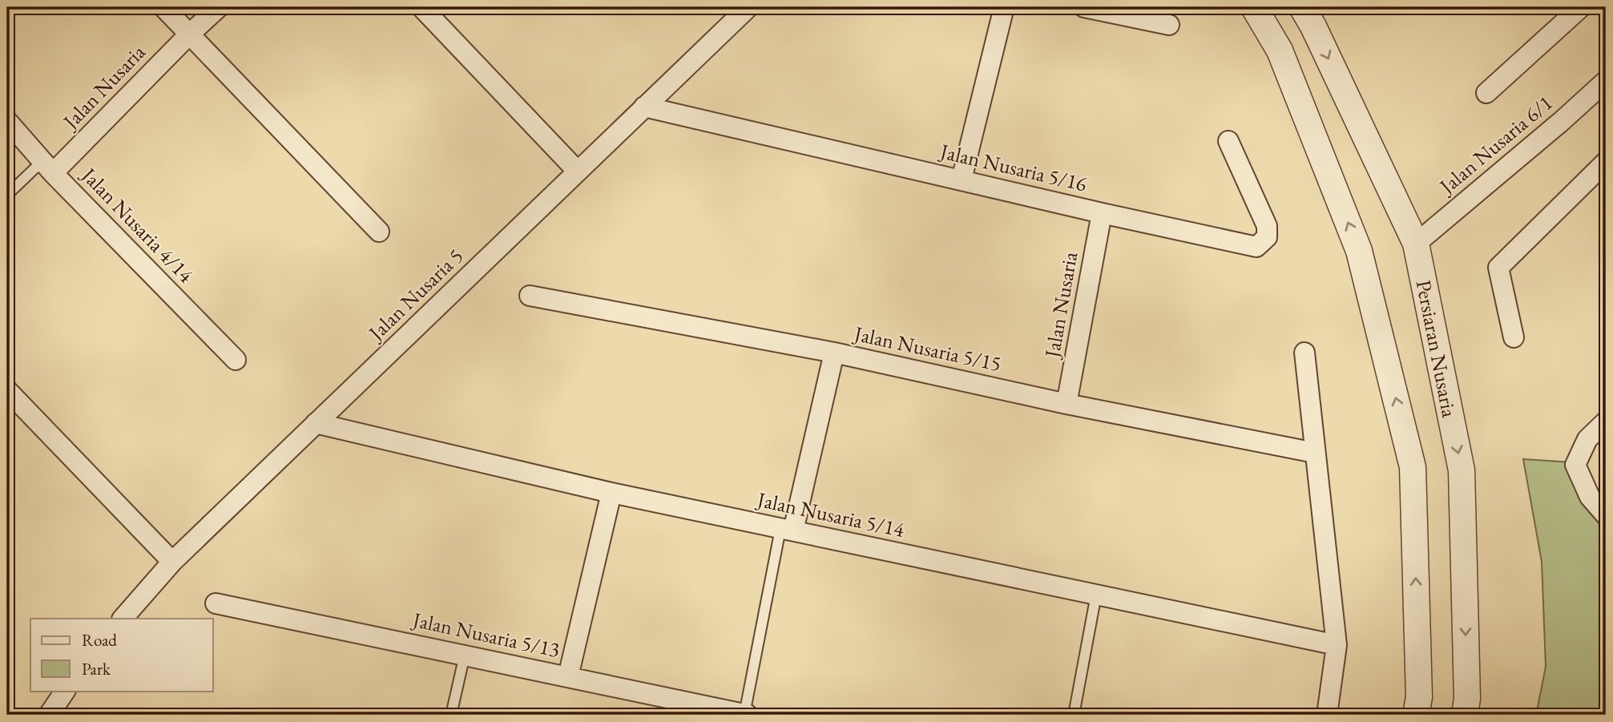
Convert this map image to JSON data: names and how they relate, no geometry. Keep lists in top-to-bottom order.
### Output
{
  "streets": {
    "street": [
      "Jalan Nusaria",
      "Jalan Nusaria 6/1",
      "Jalan Nusaria 5/16",
      "Jalan Nusaria 4/14",
      "Jalan Nusaria 5",
      "Jalan Nusaria 5/15",
      "Persiaran Nusaria",
      "Jalan Nusaria 5/14",
      "Jalan Nusaria 5/13"
    ]
  },
  "crossings": [
    ["Jalan Nusaria", "Jalan Nusaria 5/16"],
    ["Jalan Nusaria", "Jalan Nusaria 4/14"],
    ["Jalan Nusaria", "Jalan Nusaria 5/15"],
    ["Jalan Nusaria 6/1", "Persiaran Nusaria"],
    ["Jalan Nusaria 5/16", "Jalan Nusaria 5"],
    ["Jalan Nusaria 5", "Jalan Nusaria 5/14"]
  ],
  "legend": ["Road", "Park"]
}
